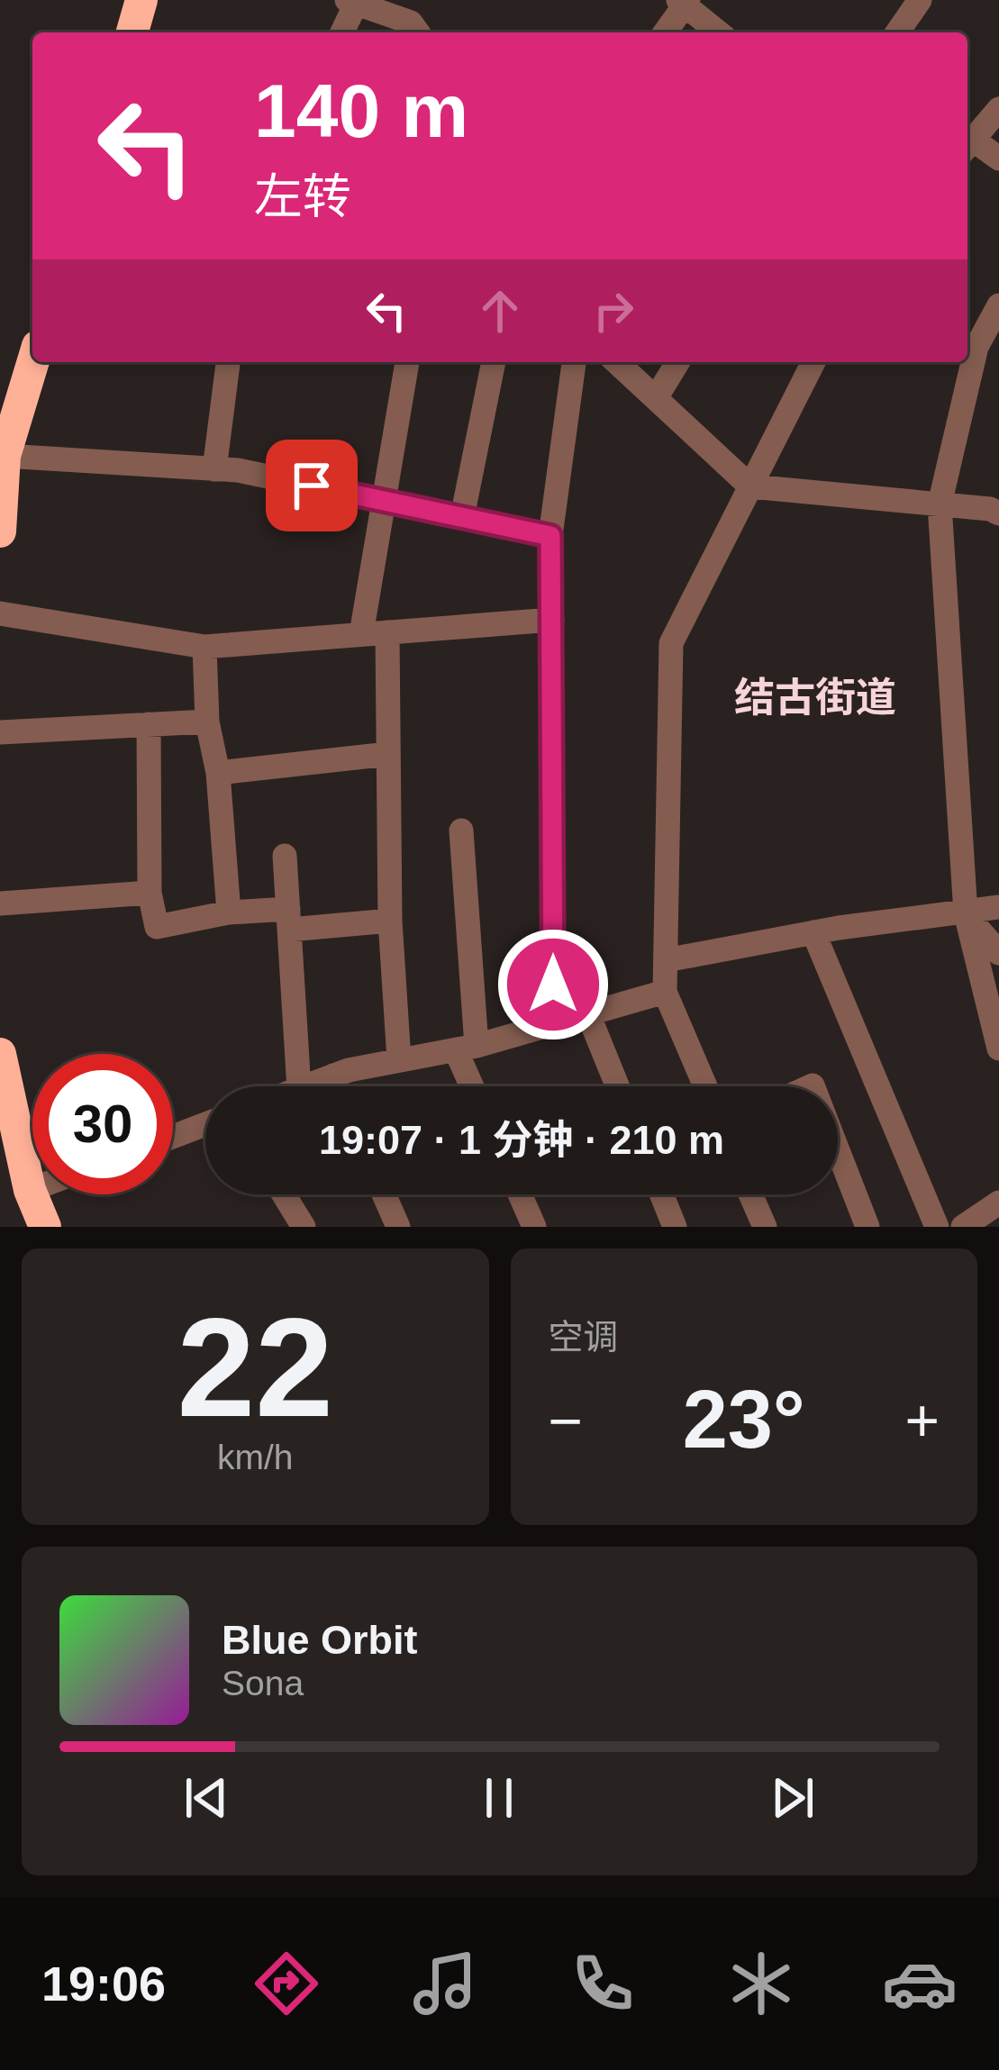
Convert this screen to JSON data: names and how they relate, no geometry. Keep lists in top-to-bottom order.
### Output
{
  "districts": ["结古街道"],
  "page": {
    "turn": ["140 m", "左转"],
    "limit": "30",
    "trip": "19:07 · 1 分钟 · 210 m",
    "tile": [
      ["22", "km/h"],
      "空调"
    ],
    "heat": ["−", "23°", "+"],
    "song": ["Blue Orbit", "Sona"],
    "tabs": "19:06"
  }
}
